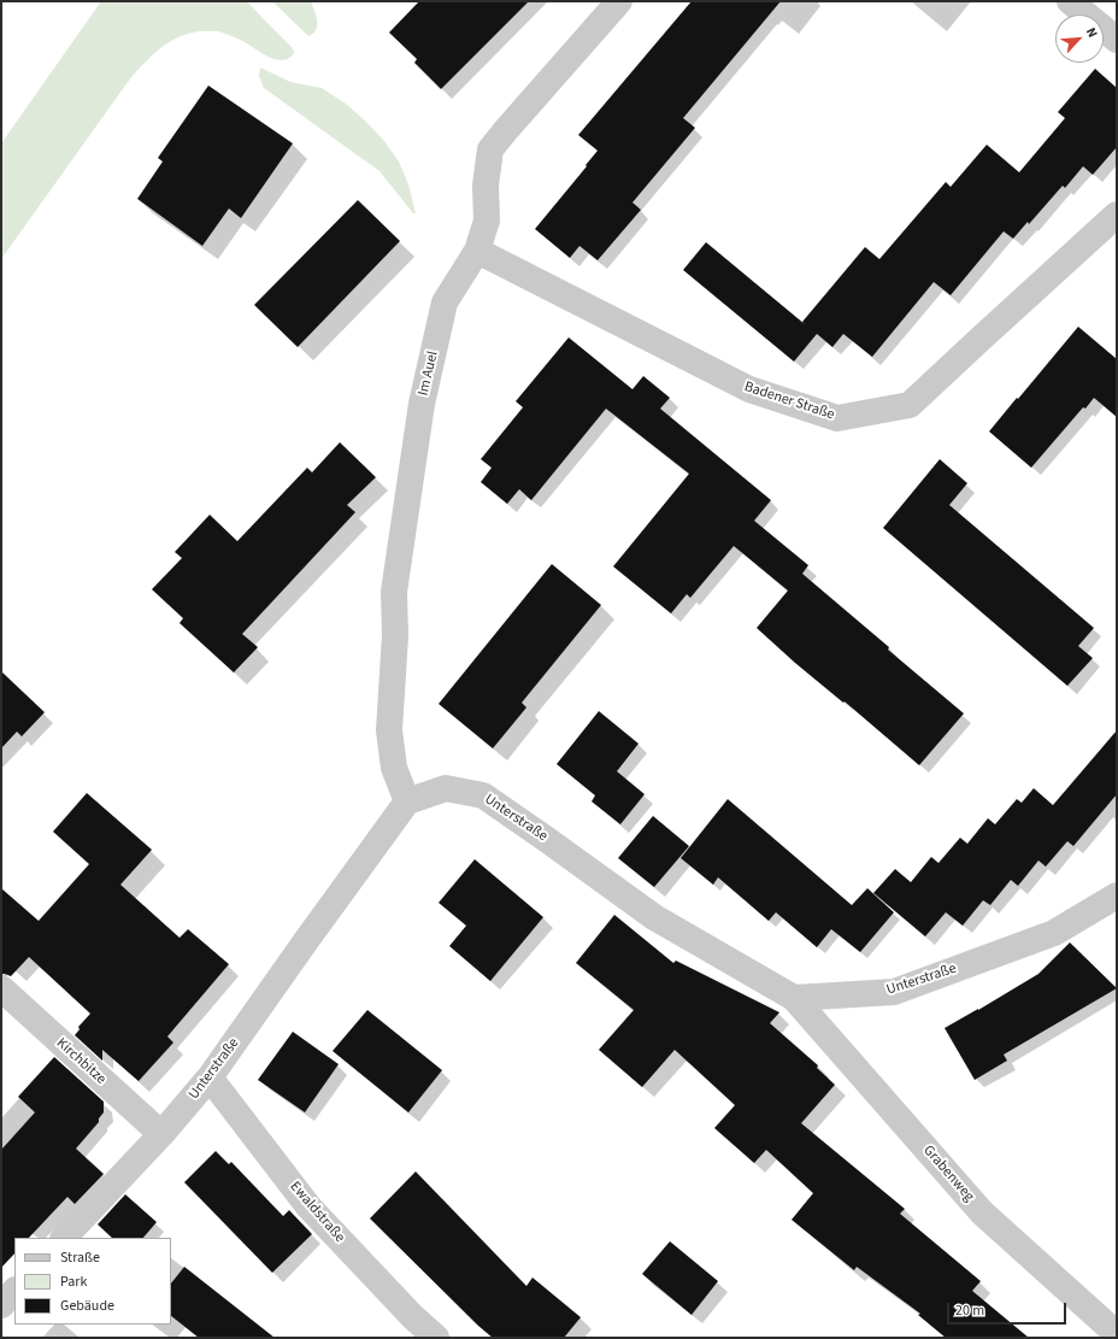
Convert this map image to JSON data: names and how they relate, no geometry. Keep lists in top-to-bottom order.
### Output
{
  "streets": {
    "street": [
      "Im Auel",
      "Badener Straße",
      "Unterstraße",
      "Kirchbitze",
      "Grabenweg",
      "Ewaldstraße"
    ]
  },
  "crossings": [
    ["Im Auel", "Badener Straße"],
    ["Im Auel", "Unterstraße"],
    ["Unterstraße", "Kirchbitze"],
    ["Unterstraße", "Grabenweg"],
    ["Unterstraße", "Ewaldstraße"]
  ],
  "legend": ["Straße", "Park", "Gebäude"],
  "scale_bar": "20 m",
  "north": "top right"
}
